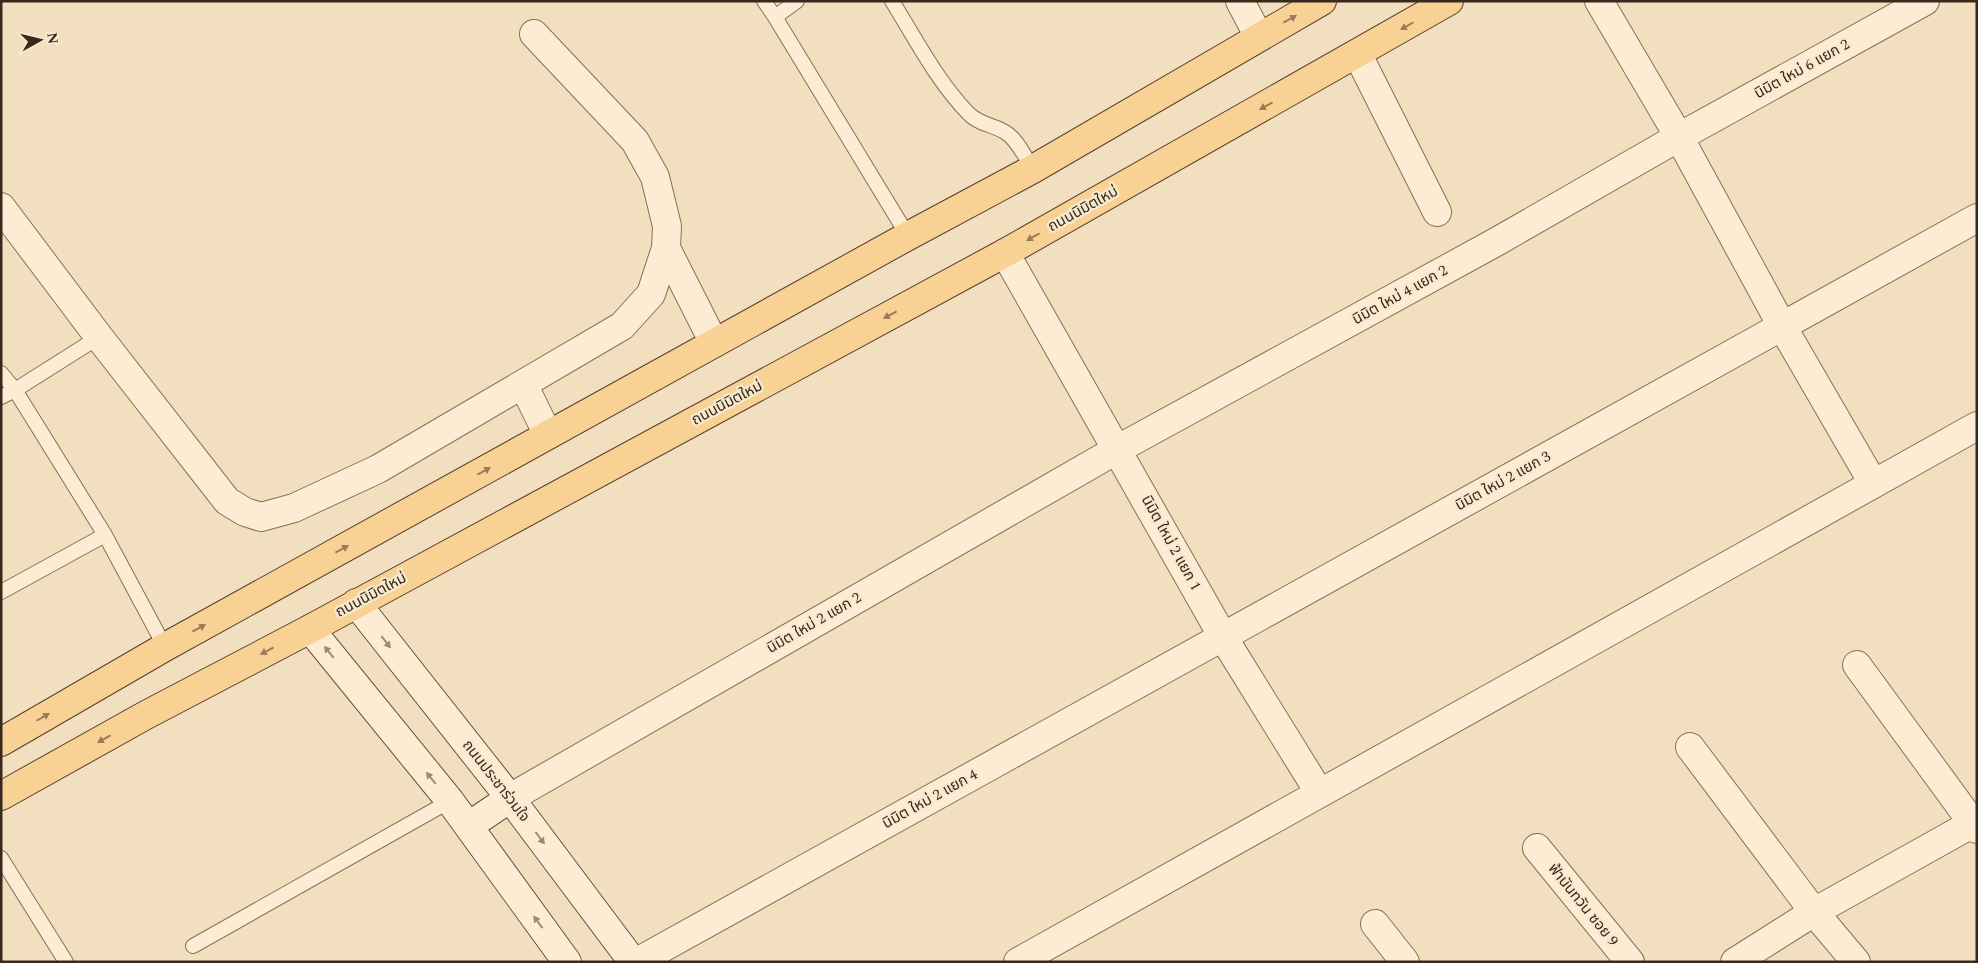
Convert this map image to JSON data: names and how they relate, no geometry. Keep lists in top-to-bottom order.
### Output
{
  "streets": {
    "main road": ["ถนนนิมิตใหม่"],
    "street": [
      "นิมิต ใหม่ 6 แยก 2",
      "นิมิต ใหม่ 4 แยก 2",
      "นิมิต ใหม่ 2 แยก 3",
      "นิมิต ใหม่ 2 แยก 1",
      "นิมิต ใหม่ 2 แยก 2",
      "ถนนประชาร่วมใจ",
      "นิมิต ใหม่ 2 แยก 4",
      "ฟ้านันทวัน ซอย 9"
    ]
  },
  "crossings": [
    ["นิมิต ใหม่ 6 แยก 2", "นิมิต ใหม่ 4 แยก 2"],
    ["ถนนนิมิตใหม่", "นิมิต ใหม่ 2 แยก 1"],
    ["ถนนนิมิตใหม่", "ถนนประชาร่วมใจ"],
    ["นิมิต ใหม่ 4 แยก 2", "นิมิต ใหม่ 2 แยก 1"],
    ["นิมิต ใหม่ 4 แยก 2", "นิมิต ใหม่ 2 แยก 2"],
    ["นิมิต ใหม่ 2 แยก 3", "นิมิต ใหม่ 2 แยก 1"],
    ["นิมิต ใหม่ 2 แยก 3", "นิมิต ใหม่ 2 แยก 4"],
    ["นิมิต ใหม่ 2 แยก 1", "นิมิต ใหม่ 2 แยก 2"],
    ["นิมิต ใหม่ 2 แยก 1", "นิมิต ใหม่ 2 แยก 4"],
    ["นิมิต ใหม่ 2 แยก 2", "ถนนประชาร่วมใจ"]
  ],
  "north": "right"
}
